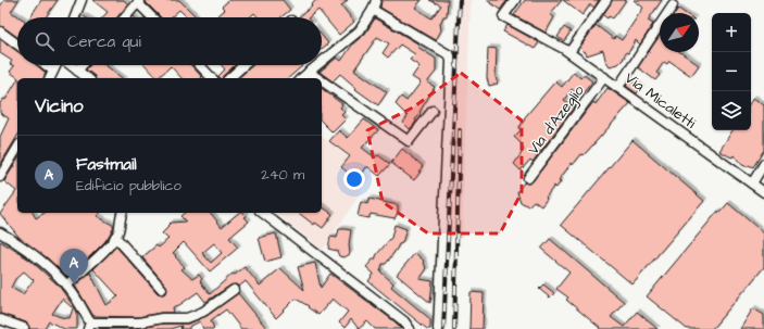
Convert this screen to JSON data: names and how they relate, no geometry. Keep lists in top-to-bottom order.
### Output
{
  "streets": {
    "street": ["Via Micaletti", "Via d'Azeglio"]
  },
  "crossings": [
    ["Via Micaletti", "Via d'Azeglio"]
  ],
  "north": "top right",
  "page": {
    "map_buttons": ["+", "−"],
    "search": "Cerca qui",
    "heading": "Vicino",
    "list": [
      {
        "mark": "A",
        "name": "Fastmail",
        "note": "Edificio pubblico",
        "value": "240 m"
      }
    ],
    "pins": "A"
  }
}
